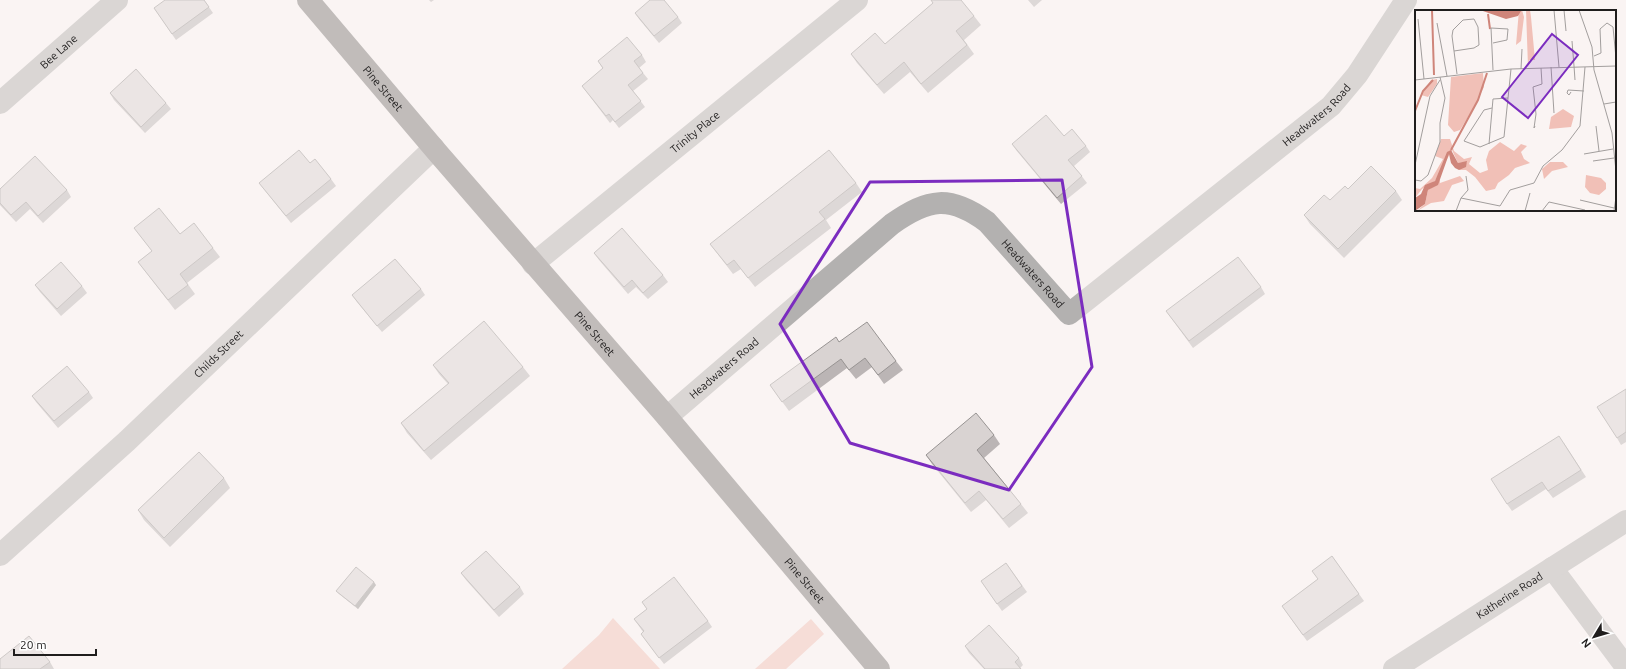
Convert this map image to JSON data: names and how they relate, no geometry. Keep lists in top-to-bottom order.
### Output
{
  "streets": {
    "main road": ["Pine Street"],
    "street": [
      "Bee Lane",
      "Headwaters Road",
      "Trinity Place",
      "Childs Street",
      "Katherine Road"
    ]
  },
  "crossings": [
    ["Pine Street", "Headwaters Road"],
    ["Pine Street", "Trinity Place"],
    ["Pine Street", "Childs Street"]
  ],
  "scale_bar": "20 m",
  "north": "bottom left"
}
